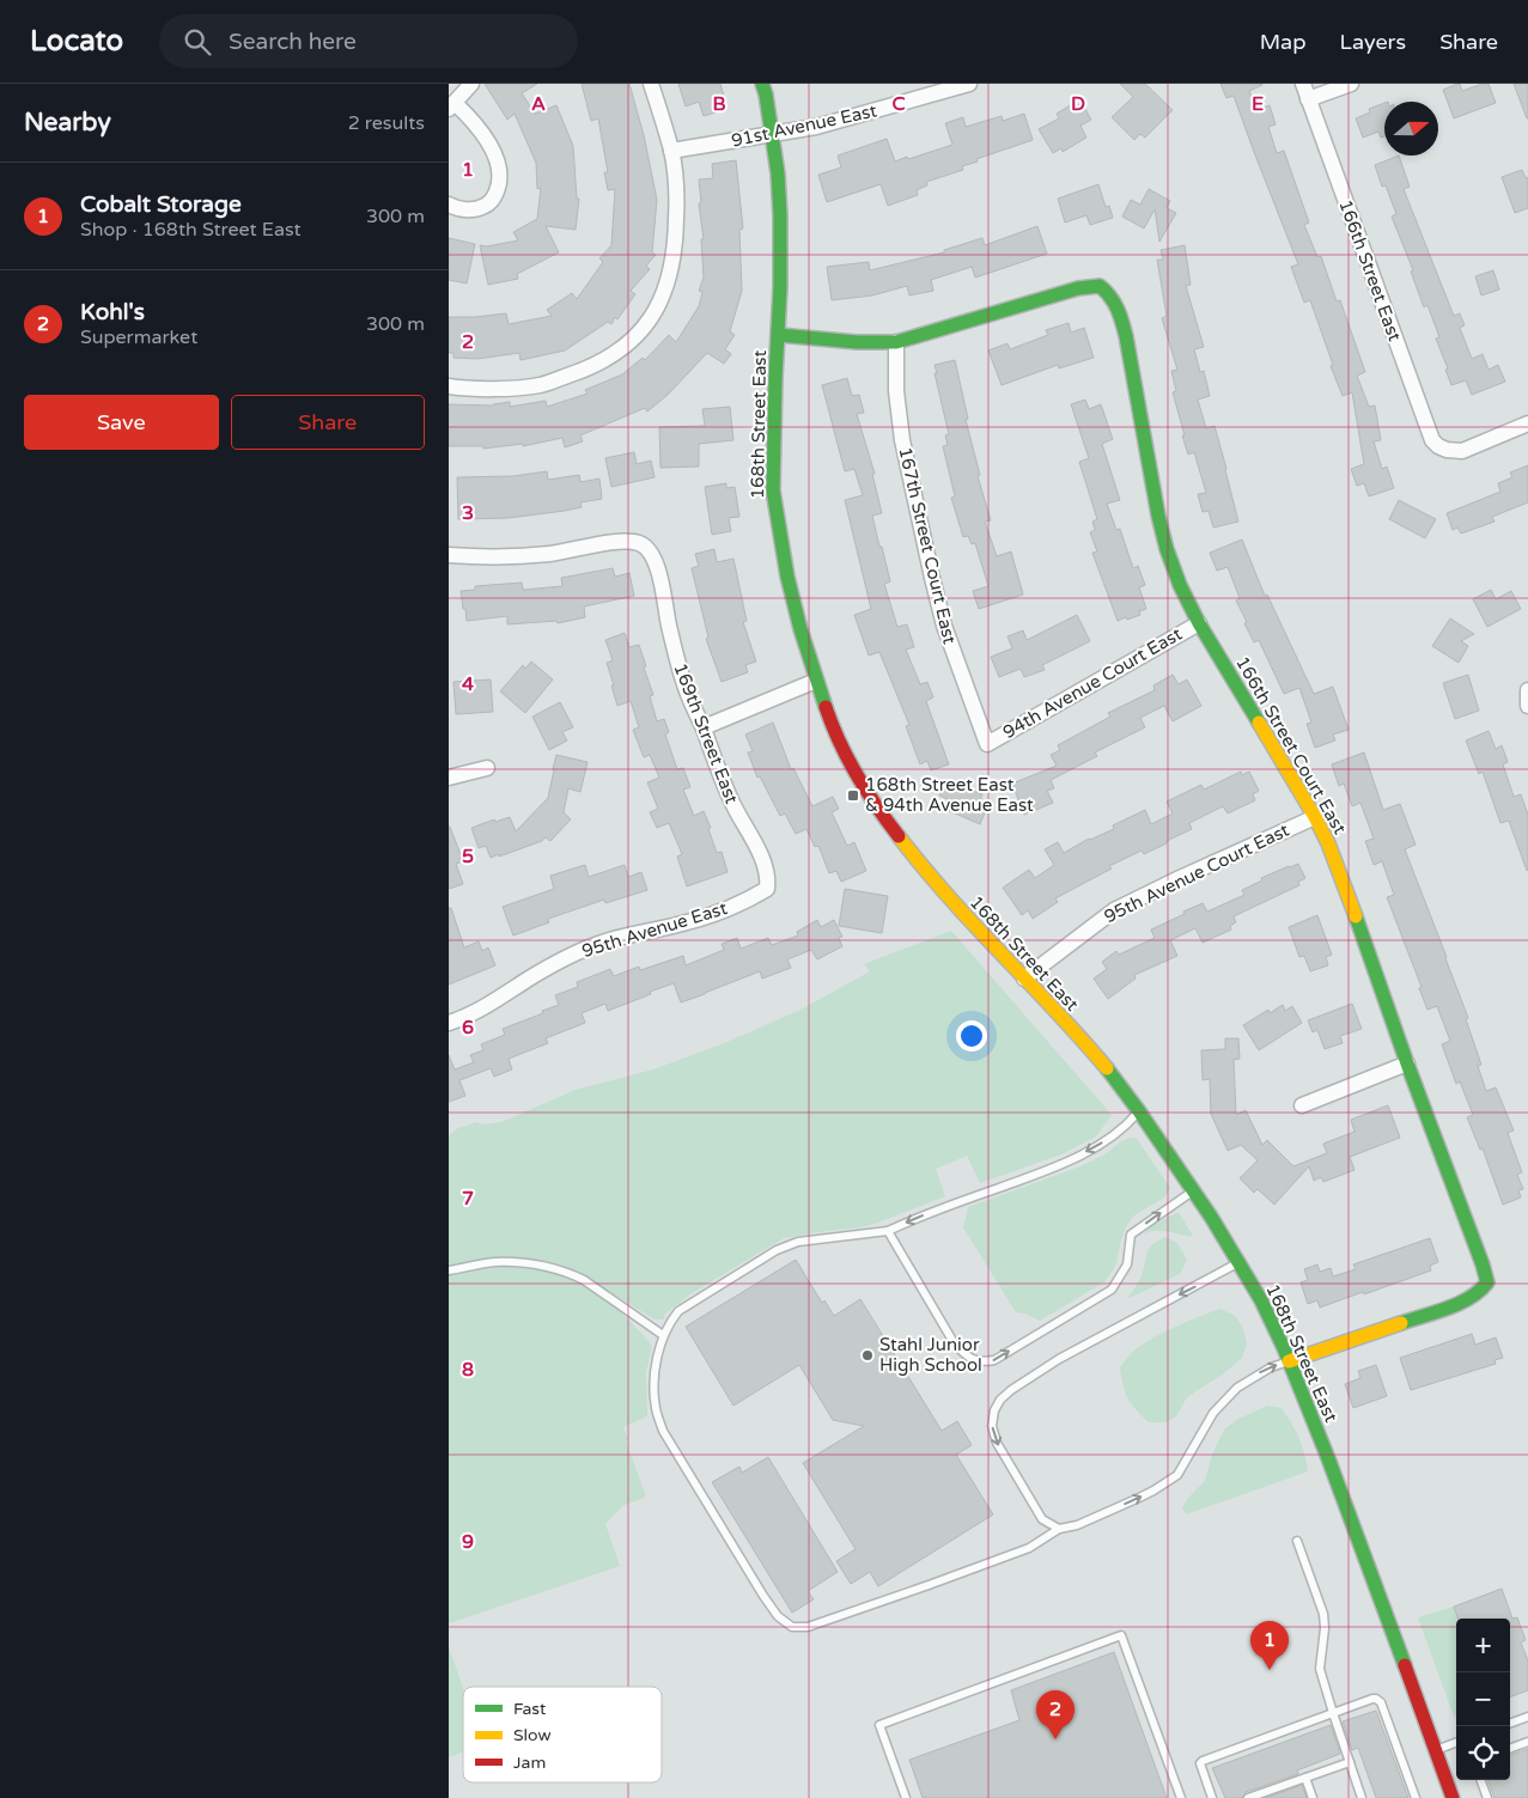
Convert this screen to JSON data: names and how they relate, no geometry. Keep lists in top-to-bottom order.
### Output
{
  "streets": {
    "street": [
      "91st Avenue East",
      "166th Street East",
      "168th Street East",
      "167th Street Court East",
      "94th Avenue Court East",
      "169th Street East",
      "166th Street Court East",
      "95th Avenue Court East",
      "95th Avenue East"
    ]
  },
  "crossings": [
    ["91st Avenue East", "168th Street East"],
    ["168th Street East", "166th Street Court East"],
    ["168th Street East", "95th Avenue Court East"],
    ["167th Street Court East", "94th Avenue Court East"],
    ["167th Street Court East", "166th Street Court East"],
    ["94th Avenue Court East", "166th Street Court East"],
    ["169th Street East", "95th Avenue East"],
    ["166th Street Court East", "95th Avenue Court East"]
  ],
  "places": {
    "transit": ["168th Street East & 94th Avenue East"],
    "other": ["Stahl Junior High School"]
  },
  "legend": ["Fast", "Slow", "Jam"],
  "north": "right",
  "page": {
    "header": "Locato",
    "search": "Search here",
    "nav": ["Map", "Layers", "Share"],
    "heading": ["Nearby", "2 results"],
    "list": [
      {
        "mark": "1",
        "name": "Cobalt Storage",
        "note": "Shop · 168th Street East",
        "value": "300 m"
      },
      {
        "mark": "2",
        "name": "Kohl's",
        "note": "Supermarket",
        "value": "300 m"
      }
    ],
    "buttons": ["Save", "Share"],
    "map_buttons": ["+", "−"],
    "pins": ["1", "2"]
  },
  "grid": {
    "columns": [
      "A",
      "B",
      "C",
      "D",
      "E"
    ],
    "rows": [
      "1",
      "2",
      "3",
      "4",
      "5",
      "6",
      "7",
      "8",
      "9"
    ]
  }
}
